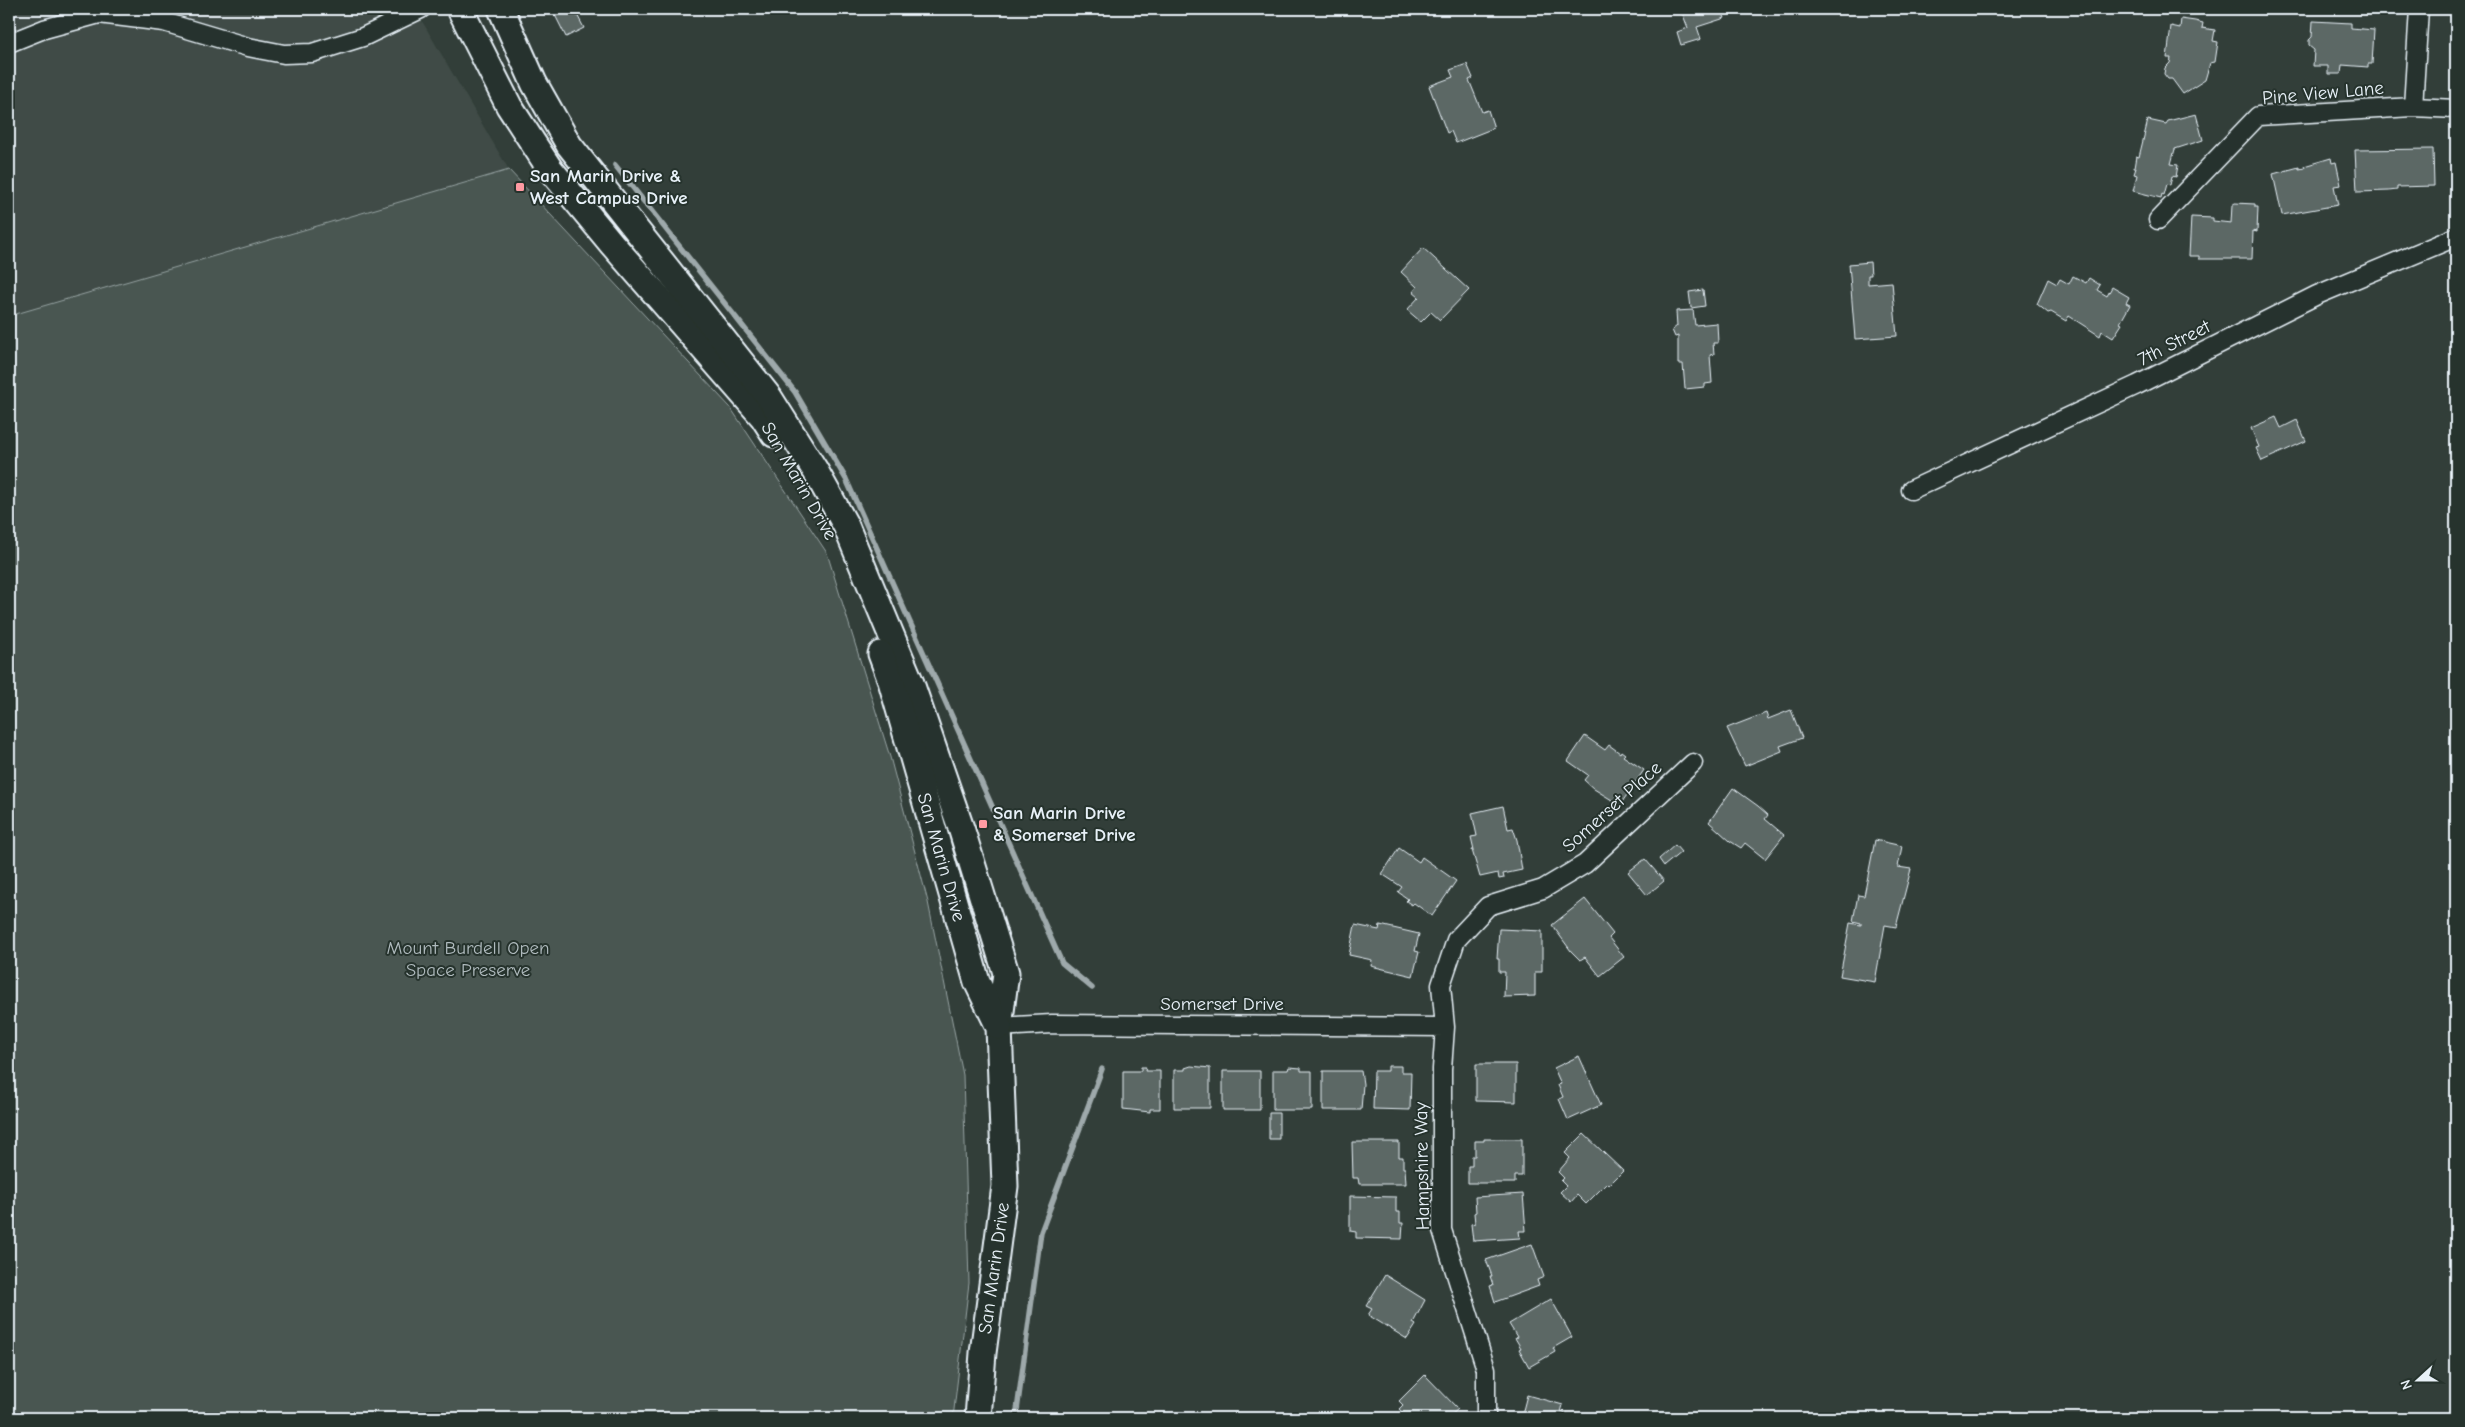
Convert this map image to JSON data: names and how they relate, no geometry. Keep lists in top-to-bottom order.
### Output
{
  "streets": {
    "main road": ["San Marin Drive"],
    "street": [
      "Pine View Lane",
      "7th Street",
      "Somerset Place",
      "Somerset Drive",
      "Hampshire Way"
    ]
  },
  "crossings": [
    ["San Marin Drive", "Somerset Drive"],
    ["Somerset Place", "Somerset Drive"],
    ["Somerset Place", "Hampshire Way"],
    ["Somerset Drive", "Hampshire Way"]
  ],
  "parks": ["Mount Burdell Open Space Preserve"],
  "places": {
    "transit": ["San Marin Drive & West Campus Drive", "San Marin Drive & Somerset Drive"]
  },
  "north": "left"
}
